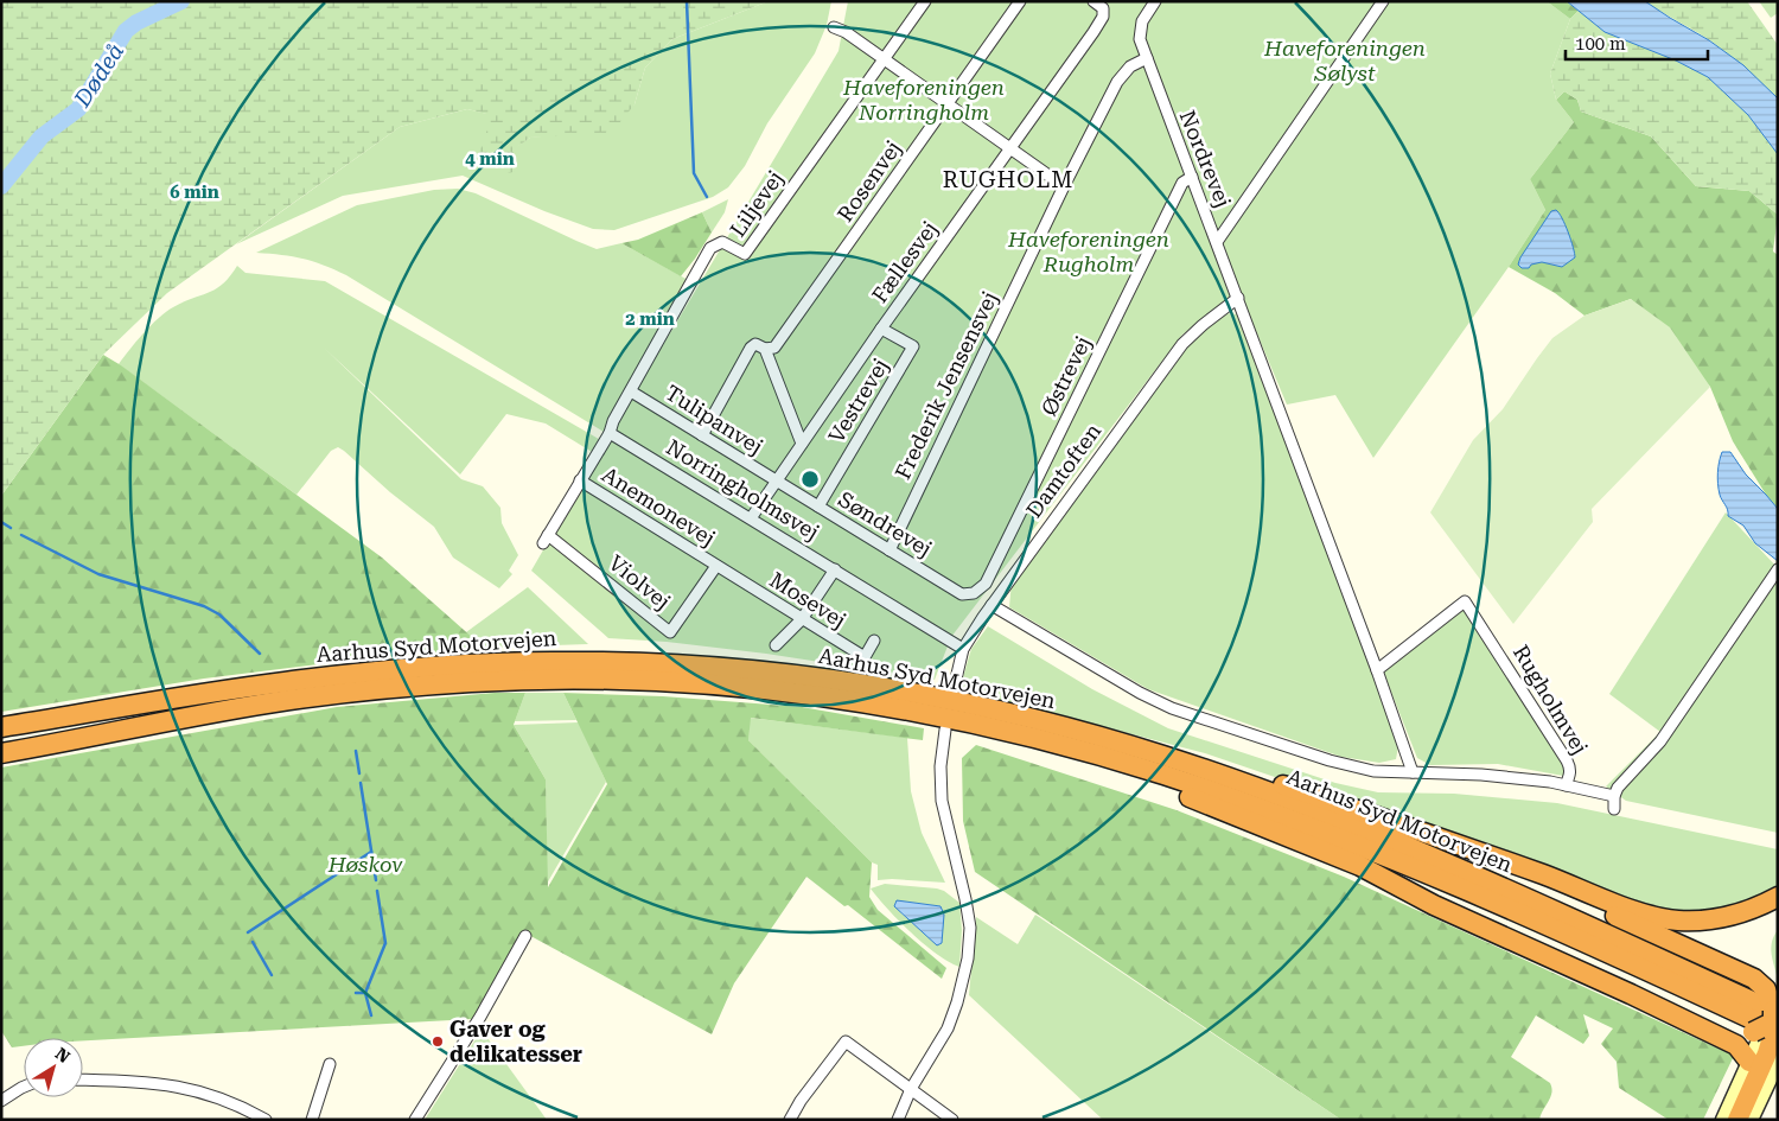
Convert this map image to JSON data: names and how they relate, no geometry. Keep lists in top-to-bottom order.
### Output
{
  "streets": {
    "highway": ["Aarhus Syd Motorvejen"],
    "street": [
      "Nordrevej",
      "Rosenvej",
      "Liljevej",
      "Fællesvej",
      "Østrevej",
      "Frederik Jensensvej",
      "Vestrevej",
      "Tulipanvej",
      "Damtoften",
      "Norringholmsvej",
      "Anemonevej",
      "Søndrevej",
      "Violvej",
      "Mosevej",
      "Rugholmvej"
    ]
  },
  "crossings": [
    ["Nordrevej", "Østrevej"],
    ["Nordrevej", "Frederik Jensensvej"],
    ["Nordrevej", "Damtoften"],
    ["Rosenvej", "Tulipanvej"],
    ["Liljevej", "Tulipanvej"],
    ["Liljevej", "Norringholmsvej"],
    ["Fællesvej", "Vestrevej"],
    ["Fællesvej", "Tulipanvej"],
    ["Fællesvej", "Norringholmsvej"],
    ["Fællesvej", "Søndrevej"],
    ["Østrevej", "Søndrevej"],
    ["Frederik Jensensvej", "Søndrevej"],
    ["Vestrevej", "Søndrevej"],
    ["Tulipanvej", "Søndrevej"],
    ["Damtoften", "Norringholmsvej"],
    ["Damtoften", "Rugholmvej"],
    ["Anemonevej", "Violvej"],
    ["Anemonevej", "Mosevej"],
    ["Violvej", "Mosevej"]
  ],
  "districts": ["RUGHOLM"],
  "water": ["Dødeå"],
  "parks": [
    "Haveforeningen Sølyst",
    "Haveforeningen Norringholm",
    "Haveforeningen Rugholm",
    "Høskov"
  ],
  "places": ["Gaver og delikatesser"],
  "scale_bar": "100 m",
  "north": "top right",
  "rings": ["4 min", "6 min", "2 min"]
}
